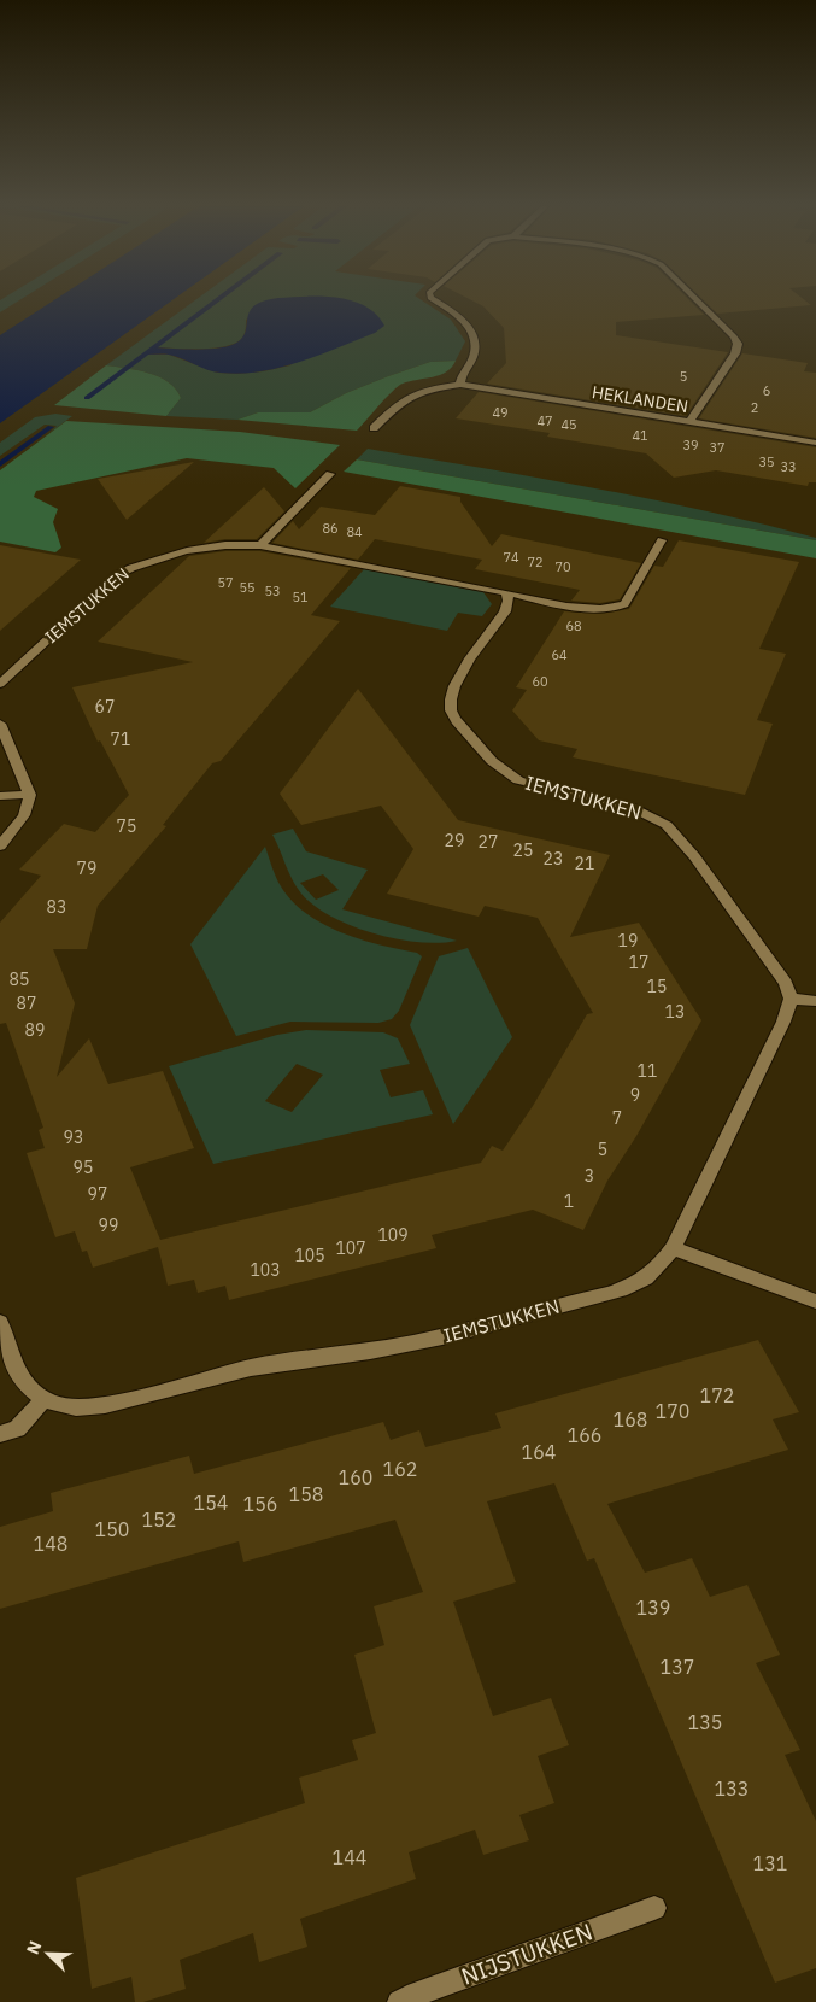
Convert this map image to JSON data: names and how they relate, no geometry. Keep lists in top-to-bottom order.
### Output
{
  "streets": {
    "street": ["HEKLANDEN", "IEMSTUKKEN", "NIJSTUKKEN"]
  },
  "house_numbers": [
    "5",
    "6",
    "2",
    "49",
    "47",
    "45",
    "41",
    "39",
    "37",
    "35",
    "33",
    "86",
    "84",
    "74",
    "72",
    "70",
    "57",
    "55",
    "53",
    "51",
    "68",
    "64",
    "60",
    "67",
    "71",
    "75",
    "29",
    "27",
    "25",
    "23",
    "21",
    "79",
    "83",
    "19",
    "17",
    "85",
    "15",
    "87",
    "13",
    "89",
    "11",
    "9",
    "7",
    "93",
    "5",
    "95",
    "3",
    "97",
    "1",
    "99",
    "109",
    "107",
    "105",
    "103",
    "172",
    "170",
    "168",
    "166",
    "164",
    "162",
    "160",
    "158",
    "154",
    "156",
    "152",
    "150",
    "148",
    "139",
    "137",
    "135",
    "133",
    "144",
    "131"
  ],
  "north": "top left"
}
